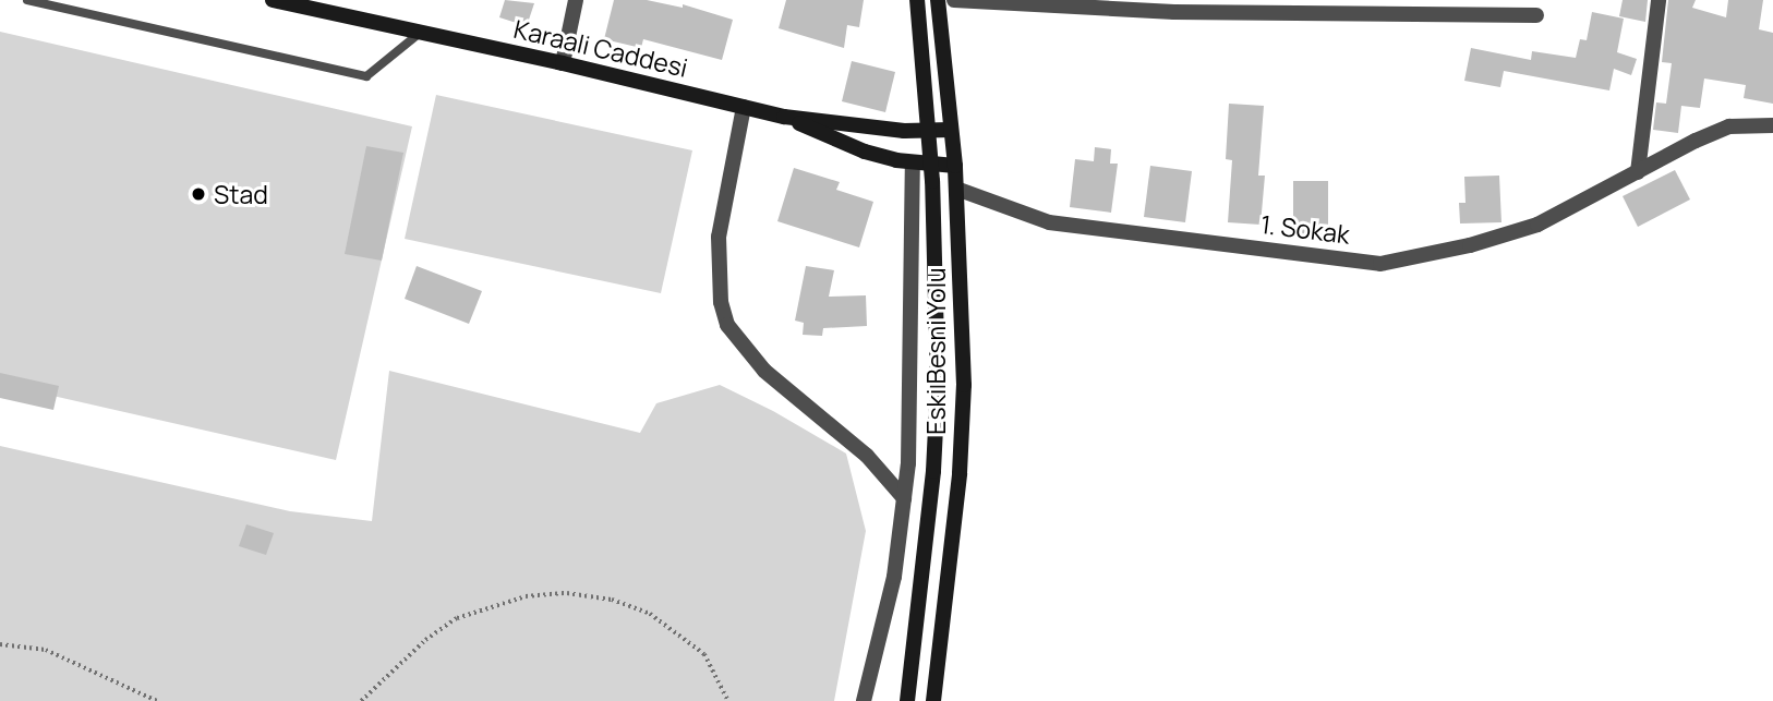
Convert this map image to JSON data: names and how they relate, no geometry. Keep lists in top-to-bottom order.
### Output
{
  "streets": {
    "main road": ["Karaali Caddesi", "Eski Besni Yolu"],
    "street": ["1. Sokak"]
  },
  "crossings": [
    ["1. Sokak", "Eski Besni Yolu"]
  ],
  "places": ["Stad"]
}
